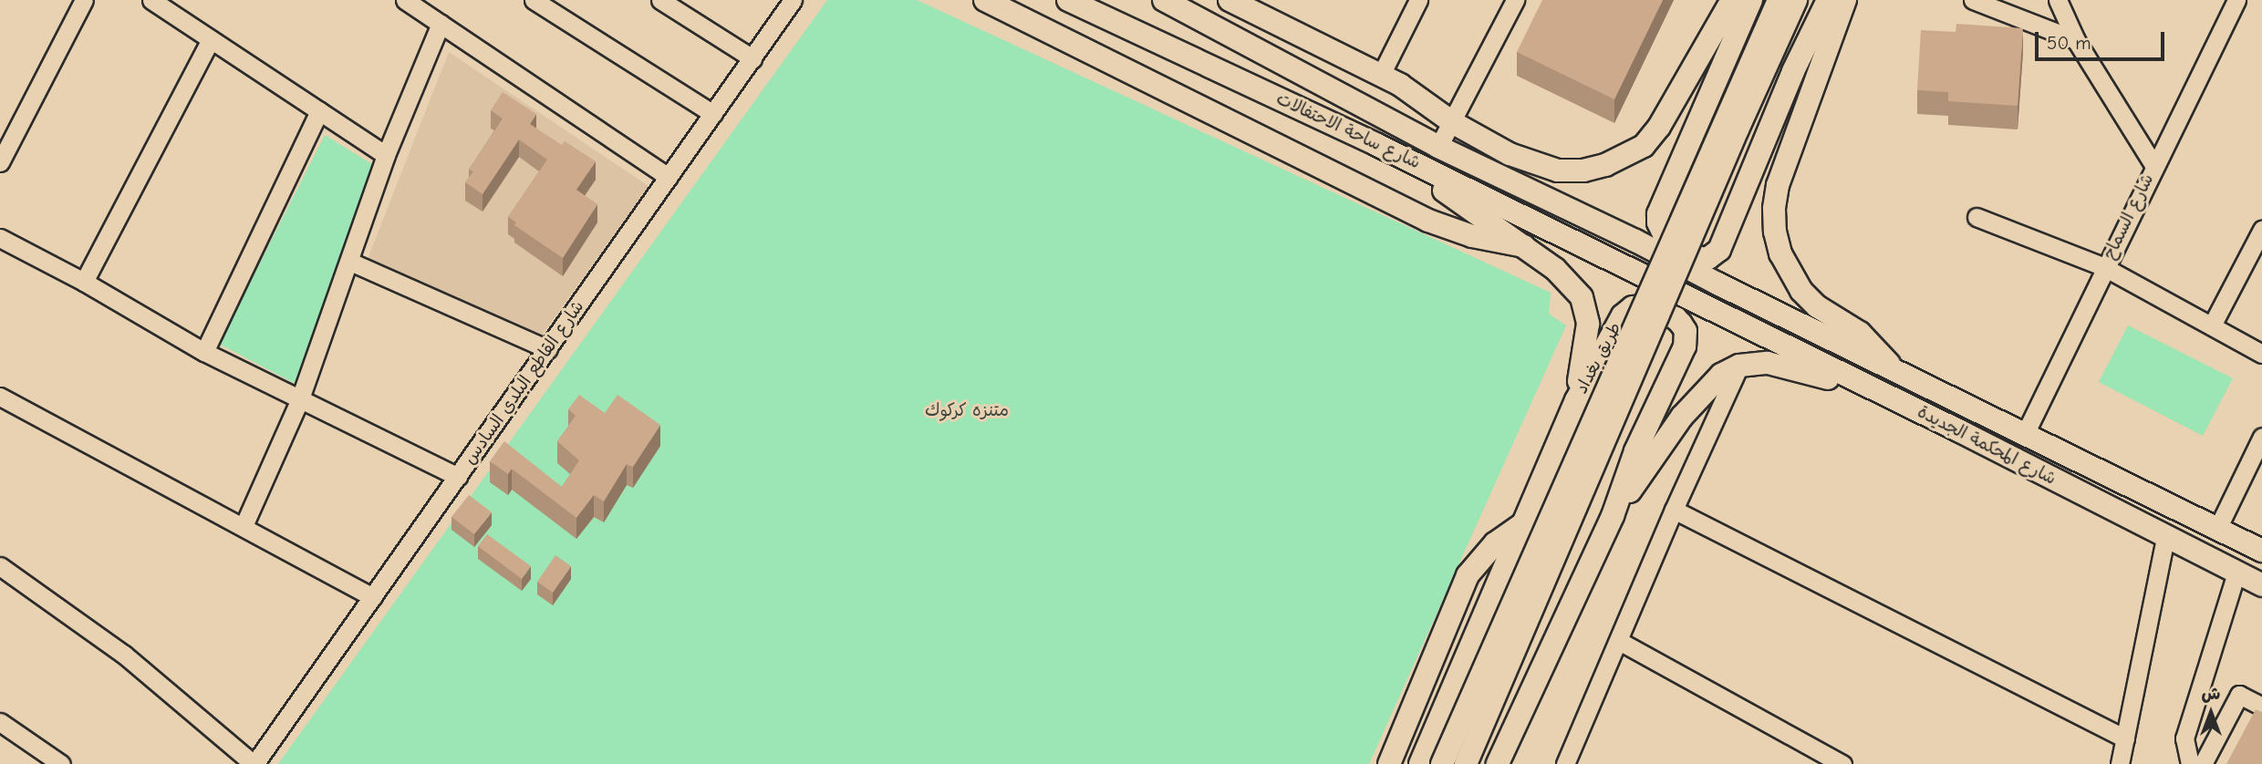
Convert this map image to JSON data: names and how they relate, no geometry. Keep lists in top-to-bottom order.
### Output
{
  "streets": {
    "main road": ["شارع ساحة الاحتفالات", "طريق بغداد", "شارع المحكمة الجديدة"],
    "street": ["شارع السماح", "شارع القاطع البلدي السادس"]
  },
  "crossings": [
    ["شارع ساحة الاحتفالات", "شارع المحكمة الجديدة"],
    ["شارع السماح", "شارع المحكمة الجديدة"]
  ],
  "parks": ["متنزه كركوك"],
  "scale_bar": "50 m",
  "north": "top"
}
